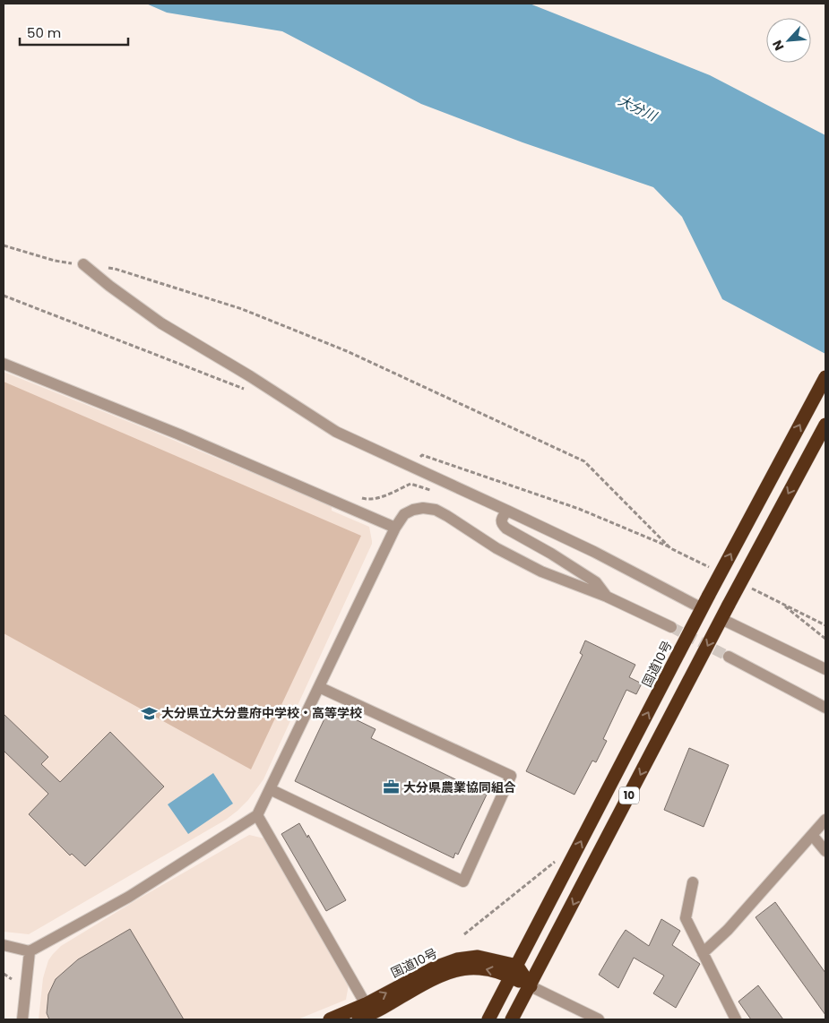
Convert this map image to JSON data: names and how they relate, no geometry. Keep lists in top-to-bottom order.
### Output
{
  "streets": {
    "highway": ["国道10号", "10"]
  },
  "crossings": [
    ["国道10号", "10"]
  ],
  "water": ["大分川"],
  "places": {
    "school or university": ["大分県立大分豊府中学校・高等学校"],
    "office": ["大分県農業協同組合"]
  },
  "scale_bar": "50 m",
  "north": "bottom left"
}
